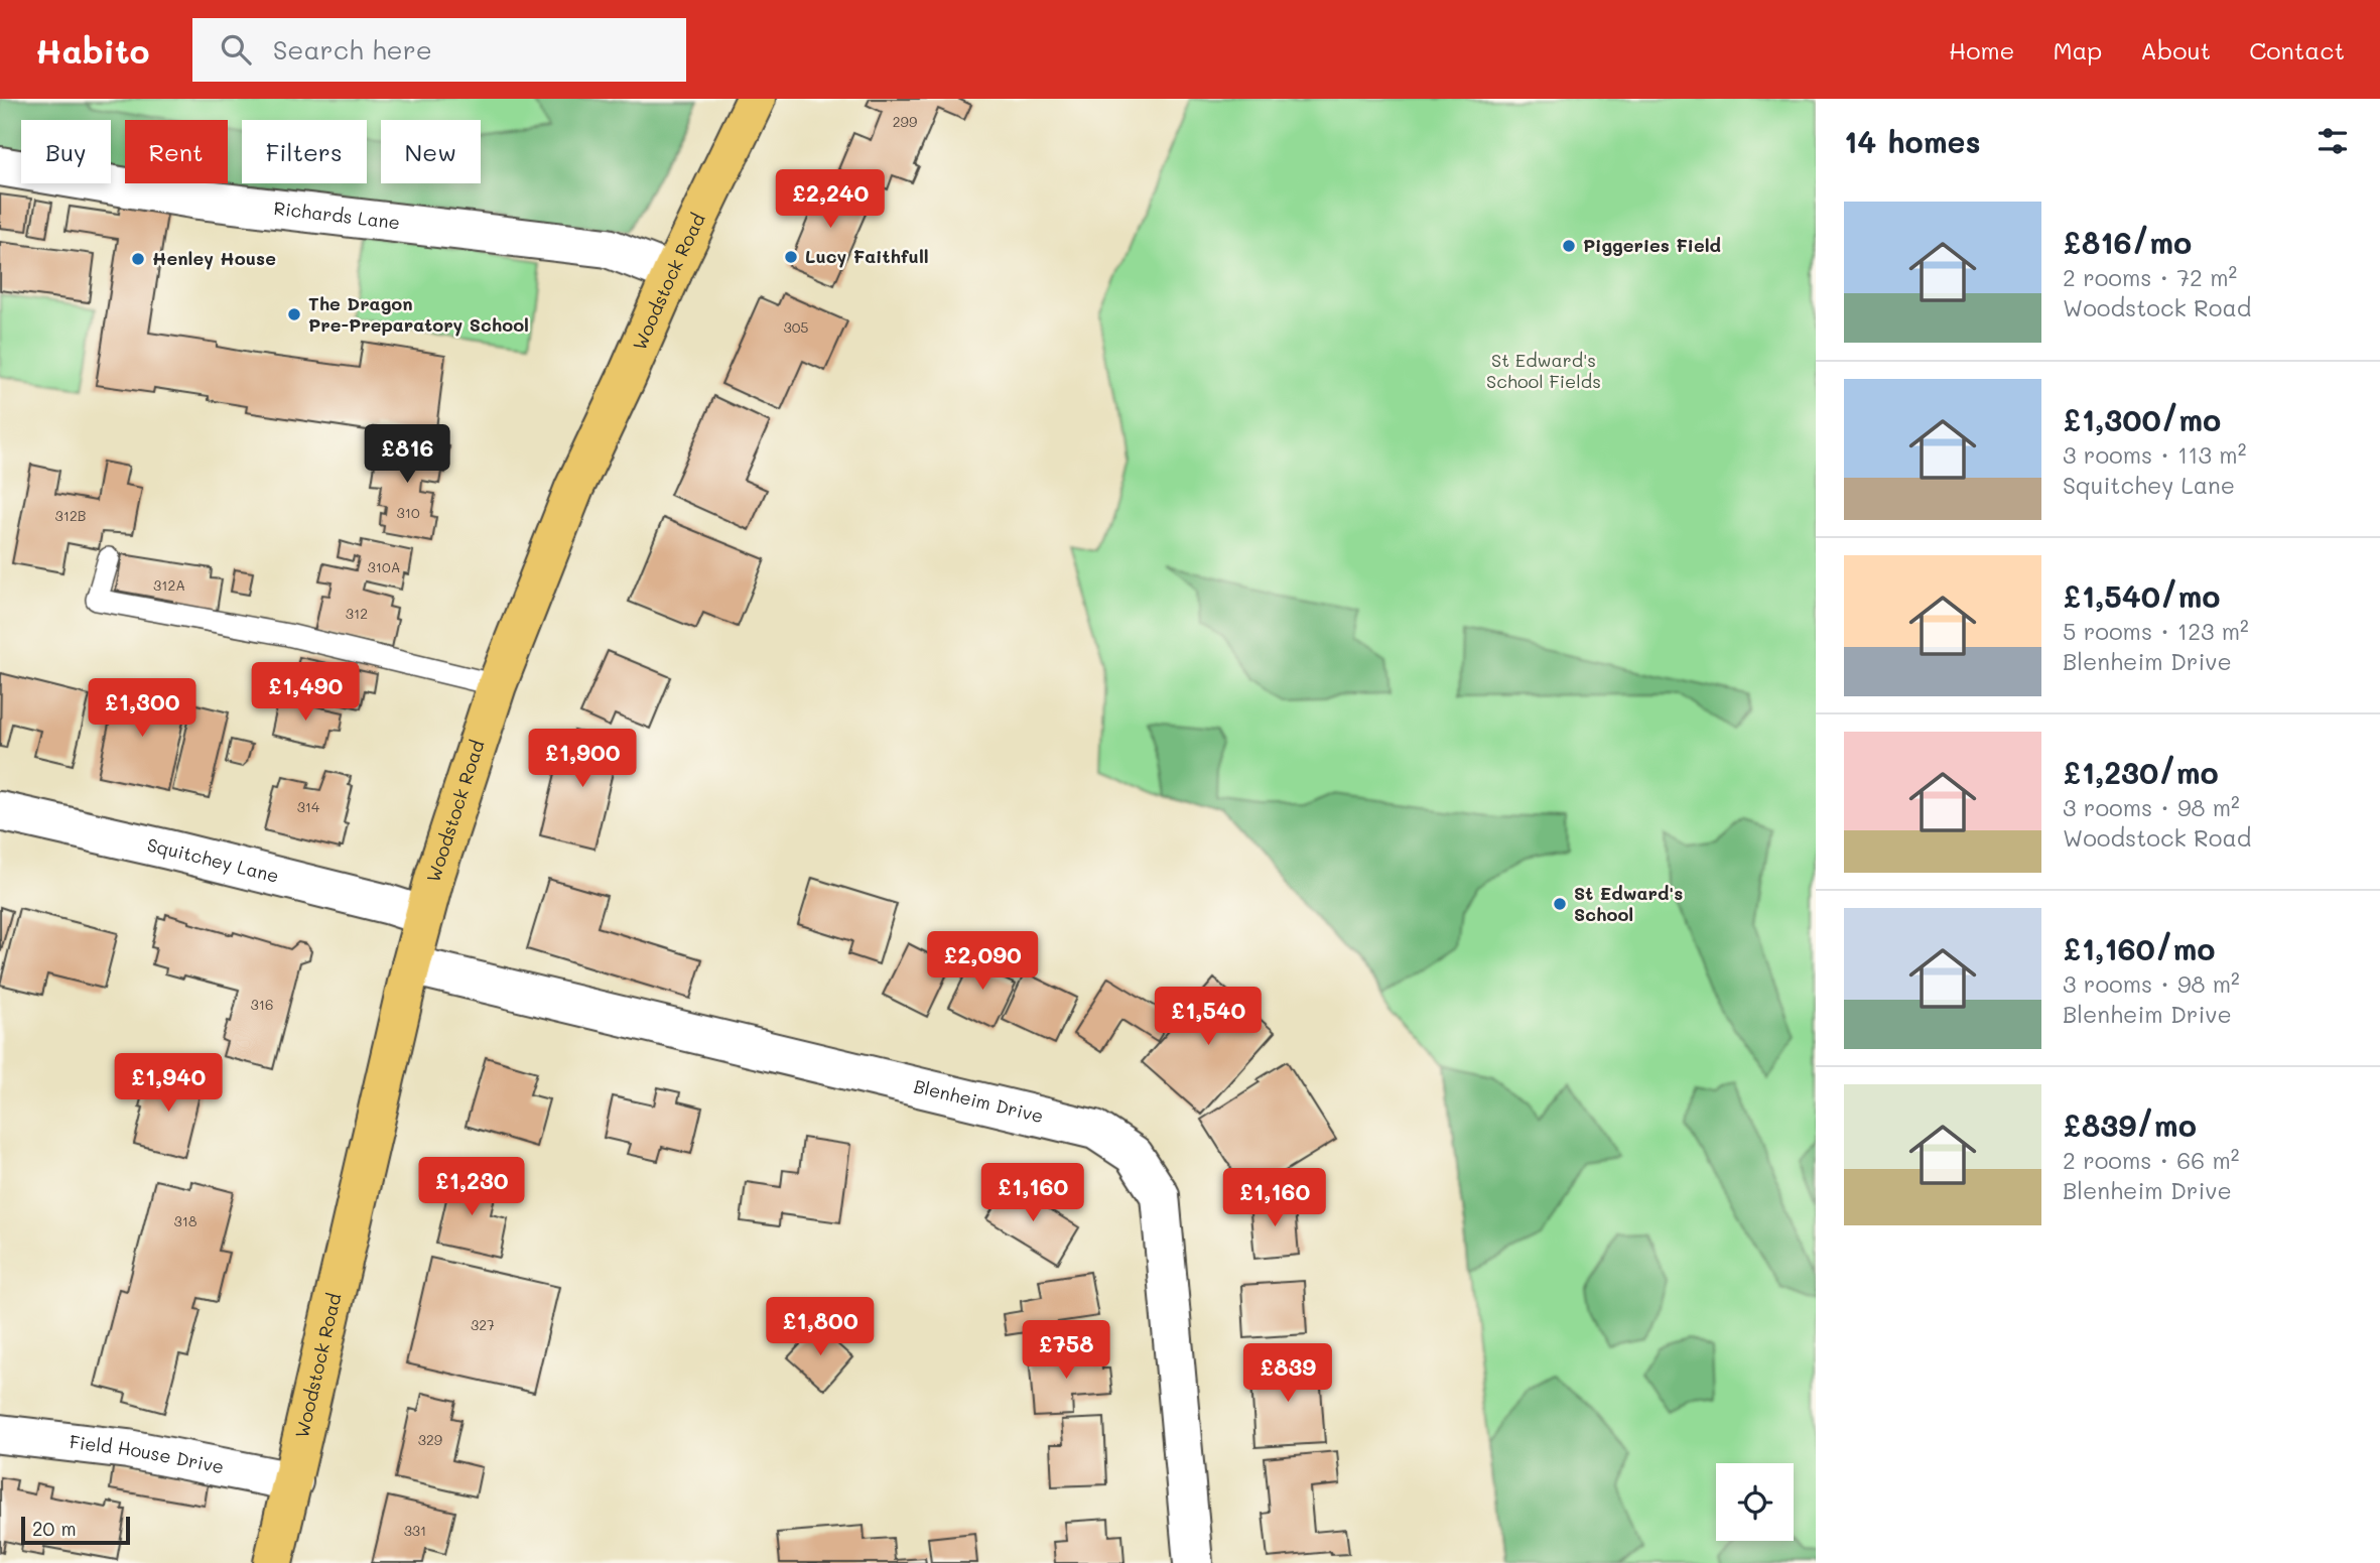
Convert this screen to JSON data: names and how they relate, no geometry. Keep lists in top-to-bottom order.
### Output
{
  "streets": {
    "main road": ["Woodstock Road"],
    "street": [
      "Richards Lane",
      "Squitchey Lane",
      "Blenheim Drive",
      "Field House Drive"
    ]
  },
  "crossings": [
    ["Richards Lane", "Woodstock Road"],
    ["Woodstock Road", "Squitchey Lane"],
    ["Woodstock Road", "Blenheim Drive"],
    ["Woodstock Road", "Field House Drive"]
  ],
  "parks": ["St Edward's School Fields"],
  "places": [
    "Piggeries Field",
    "Lucy Faithfull",
    "Henley House",
    "The Dragon Pre-Preparatory School",
    "St Edward's School"
  ],
  "house_numbers": [
    "299",
    "305",
    "310",
    "312B",
    "310A",
    "312A",
    "312",
    "314",
    "316",
    "318",
    "327",
    "329",
    "331"
  ],
  "scale_bar": "20 m",
  "page": {
    "header": "Habito",
    "search": "Search here",
    "nav": [
      "Home",
      "Map",
      "About",
      "Contact"
    ],
    "heading": "14 homes",
    "chip": [
      "Buy",
      "Rent",
      "Filters",
      "New"
    ],
    "price": [
      "£2,240",
      "£816",
      "£1,490",
      "£1,300",
      "£1,900",
      "£2,090",
      "£1,540",
      "£1,940",
      "£1,230",
      "£1,160",
      "£1,160",
      "£1,800",
      "£758",
      "£839"
    ],
    "list": [
      {
        "name": "£816/mo",
        "note": "2 rooms · 72 m² · Woodstock Road"
      },
      {
        "name": "£1,300/mo",
        "note": "3 rooms · 113 m² · Squitchey Lane"
      },
      {
        "name": "£1,540/mo",
        "note": "5 rooms · 123 m² · Blenheim Drive"
      },
      {
        "name": "£1,230/mo",
        "note": "3 rooms · 98 m² · Woodstock Road"
      },
      {
        "name": "£1,160/mo",
        "note": "3 rooms · 98 m² · Blenheim Drive"
      },
      {
        "name": "£839/mo",
        "note": "2 rooms · 66 m² · Blenheim Drive"
      }
    ],
    "scale": "20 m"
  }
}
